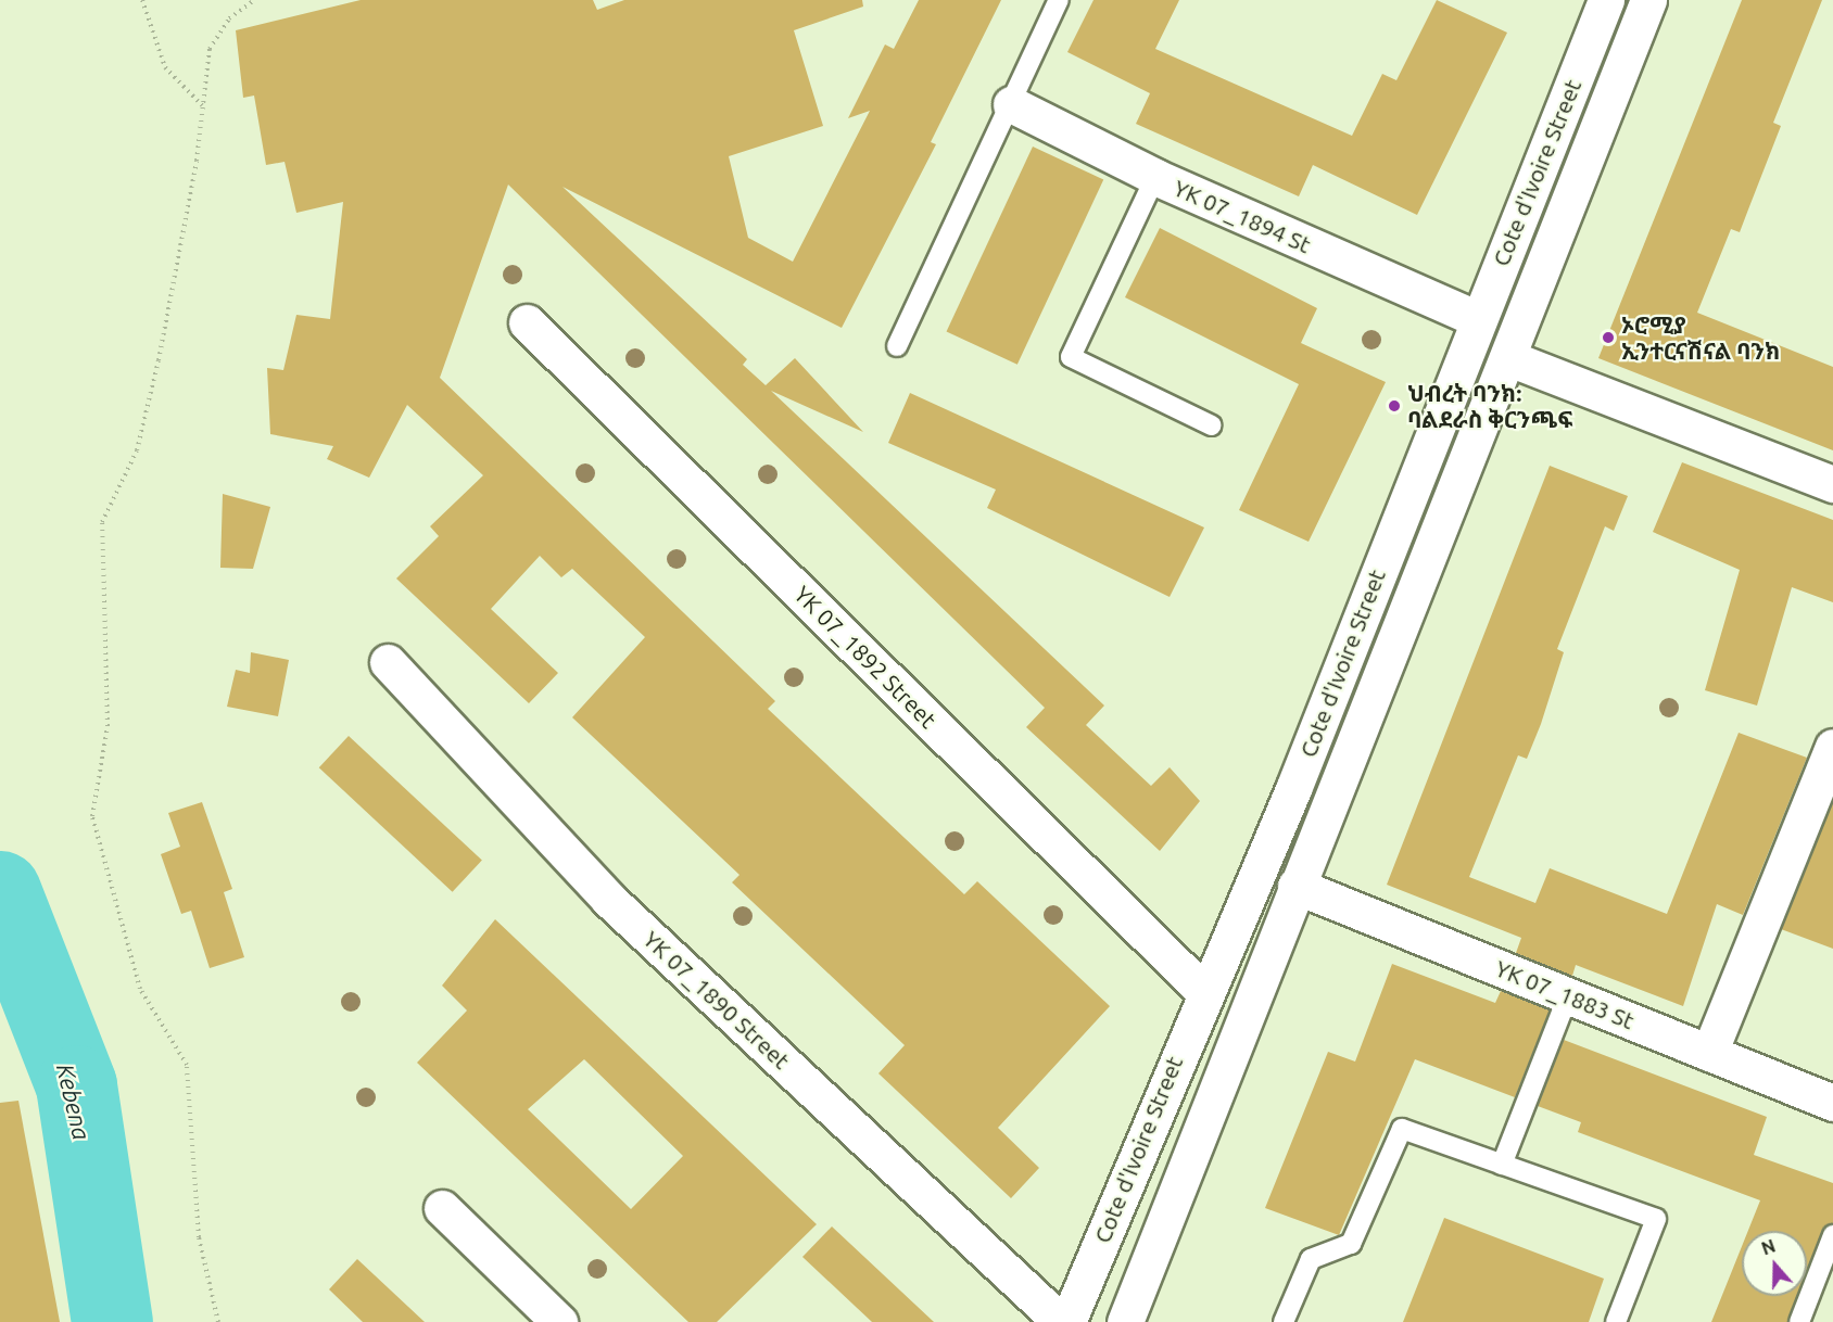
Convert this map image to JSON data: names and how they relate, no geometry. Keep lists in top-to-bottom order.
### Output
{
  "streets": {
    "street": [
      "Cote d'Ivoire Street",
      "YK 07_1894 St",
      "YK 07_1892 Street",
      "YK 07_1883 St",
      "YK 07_1890 Street"
    ]
  },
  "crossings": [
    ["Cote d'Ivoire Street", "YK 07_1894 St"],
    ["Cote d'Ivoire Street", "YK 07_1892 Street"],
    ["Cote d'Ivoire Street", "YK 07_1883 St"]
  ],
  "water": ["Kebena"],
  "places": ["ኦሮሚያ ኢንተርናሽናል ባንክ", "ህብረት ባንክ: ባልደራስ ቅርንጫፍ"],
  "north": "top"
}
